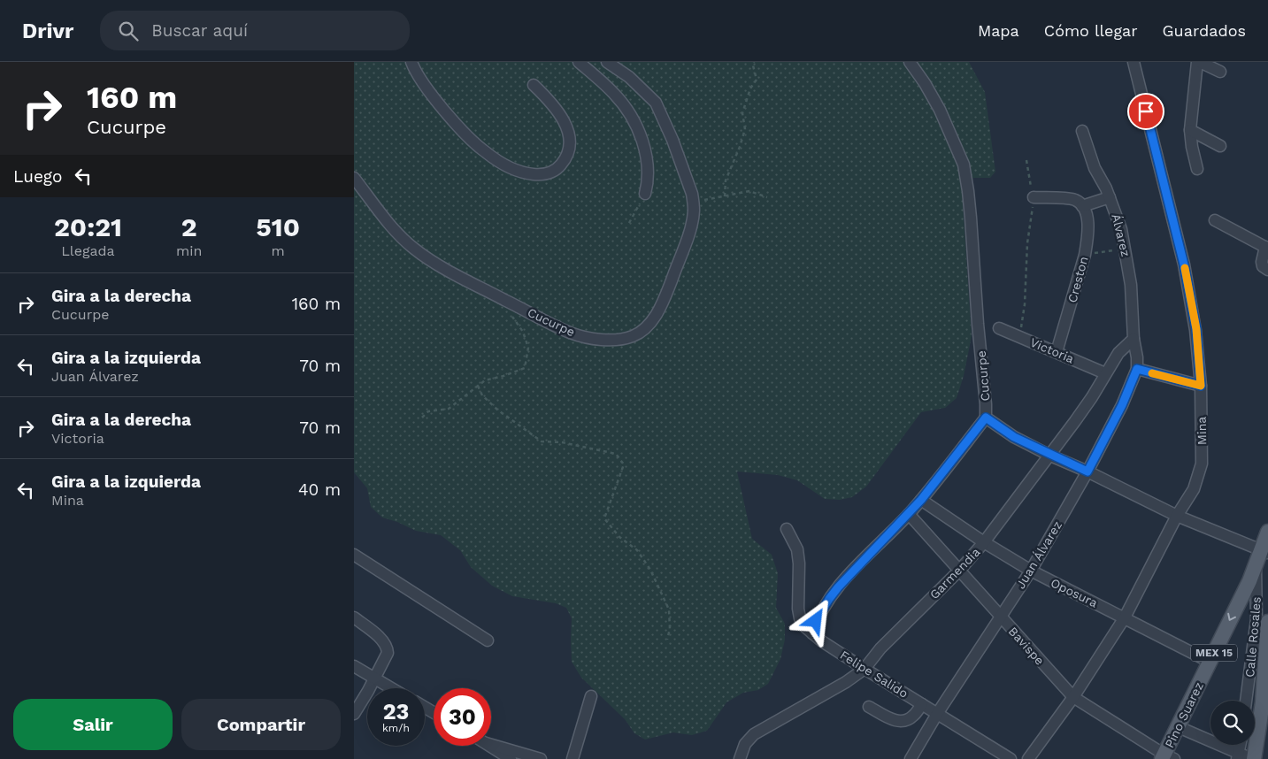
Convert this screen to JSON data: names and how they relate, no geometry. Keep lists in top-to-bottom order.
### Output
{
  "streets": {
    "main road": ["Calle Rosales", "MEX 15", "Pino Suarez"],
    "street": [
      "Álvarez",
      "Creston",
      "Cucurpe",
      "Victoria",
      "Mina",
      "Juan Álvarez",
      "Garmendia",
      "Oposura",
      "Bavispe",
      "Felipe Salido"
    ]
  },
  "crossings": [
    ["Álvarez", "Juan Álvarez"],
    ["Álvarez", "Garmendia"],
    ["Creston", "Victoria"],
    ["Cucurpe", "Mina"],
    ["Cucurpe", "Juan Álvarez"],
    ["Cucurpe", "Garmendia"],
    ["Cucurpe", "MEX 15"],
    ["Cucurpe", "Pino Suarez"],
    ["Victoria", "Garmendia"],
    ["Mina", "Oposura"],
    ["Mina", "Bavispe"],
    ["Juan Álvarez", "Garmendia"],
    ["Juan Álvarez", "Oposura"],
    ["Juan Álvarez", "Bavispe"],
    ["Juan Álvarez", "Felipe Salido"],
    ["Garmendia", "Oposura"],
    ["Garmendia", "Bavispe"],
    ["Garmendia", "Felipe Salido"],
    ["Oposura", "Pino Suarez"],
    ["Calle Rosales", "Pino Suarez"],
    ["Bavispe", "Pino Suarez"],
    ["MEX 15", "Pino Suarez"]
  ],
  "page": {
    "header": "Drivr",
    "search": "Buscar aquí",
    "nav": ["Mapa", "Cómo llegar", "Guardados"],
    "turn": ["160 m", "Cucurpe"],
    "then": "Luego",
    "eta": [
      "20:21",
      "Llegada",
      "2",
      "min",
      "510",
      "m"
    ],
    "list": [
      {
        "name": "Gira a la derecha",
        "note": "Cucurpe",
        "value": "160 m"
      },
      {
        "name": "Gira a la izquierda",
        "note": "Juan Álvarez",
        "value": "70 m"
      },
      {
        "name": "Gira a la derecha",
        "note": "Victoria",
        "value": "70 m"
      },
      {
        "name": "Gira a la izquierda",
        "note": "Mina",
        "value": "40 m"
      }
    ],
    "speed": "23 km/h",
    "limit": "30",
    "buttons": ["Salir", "Compartir"]
  }
}
